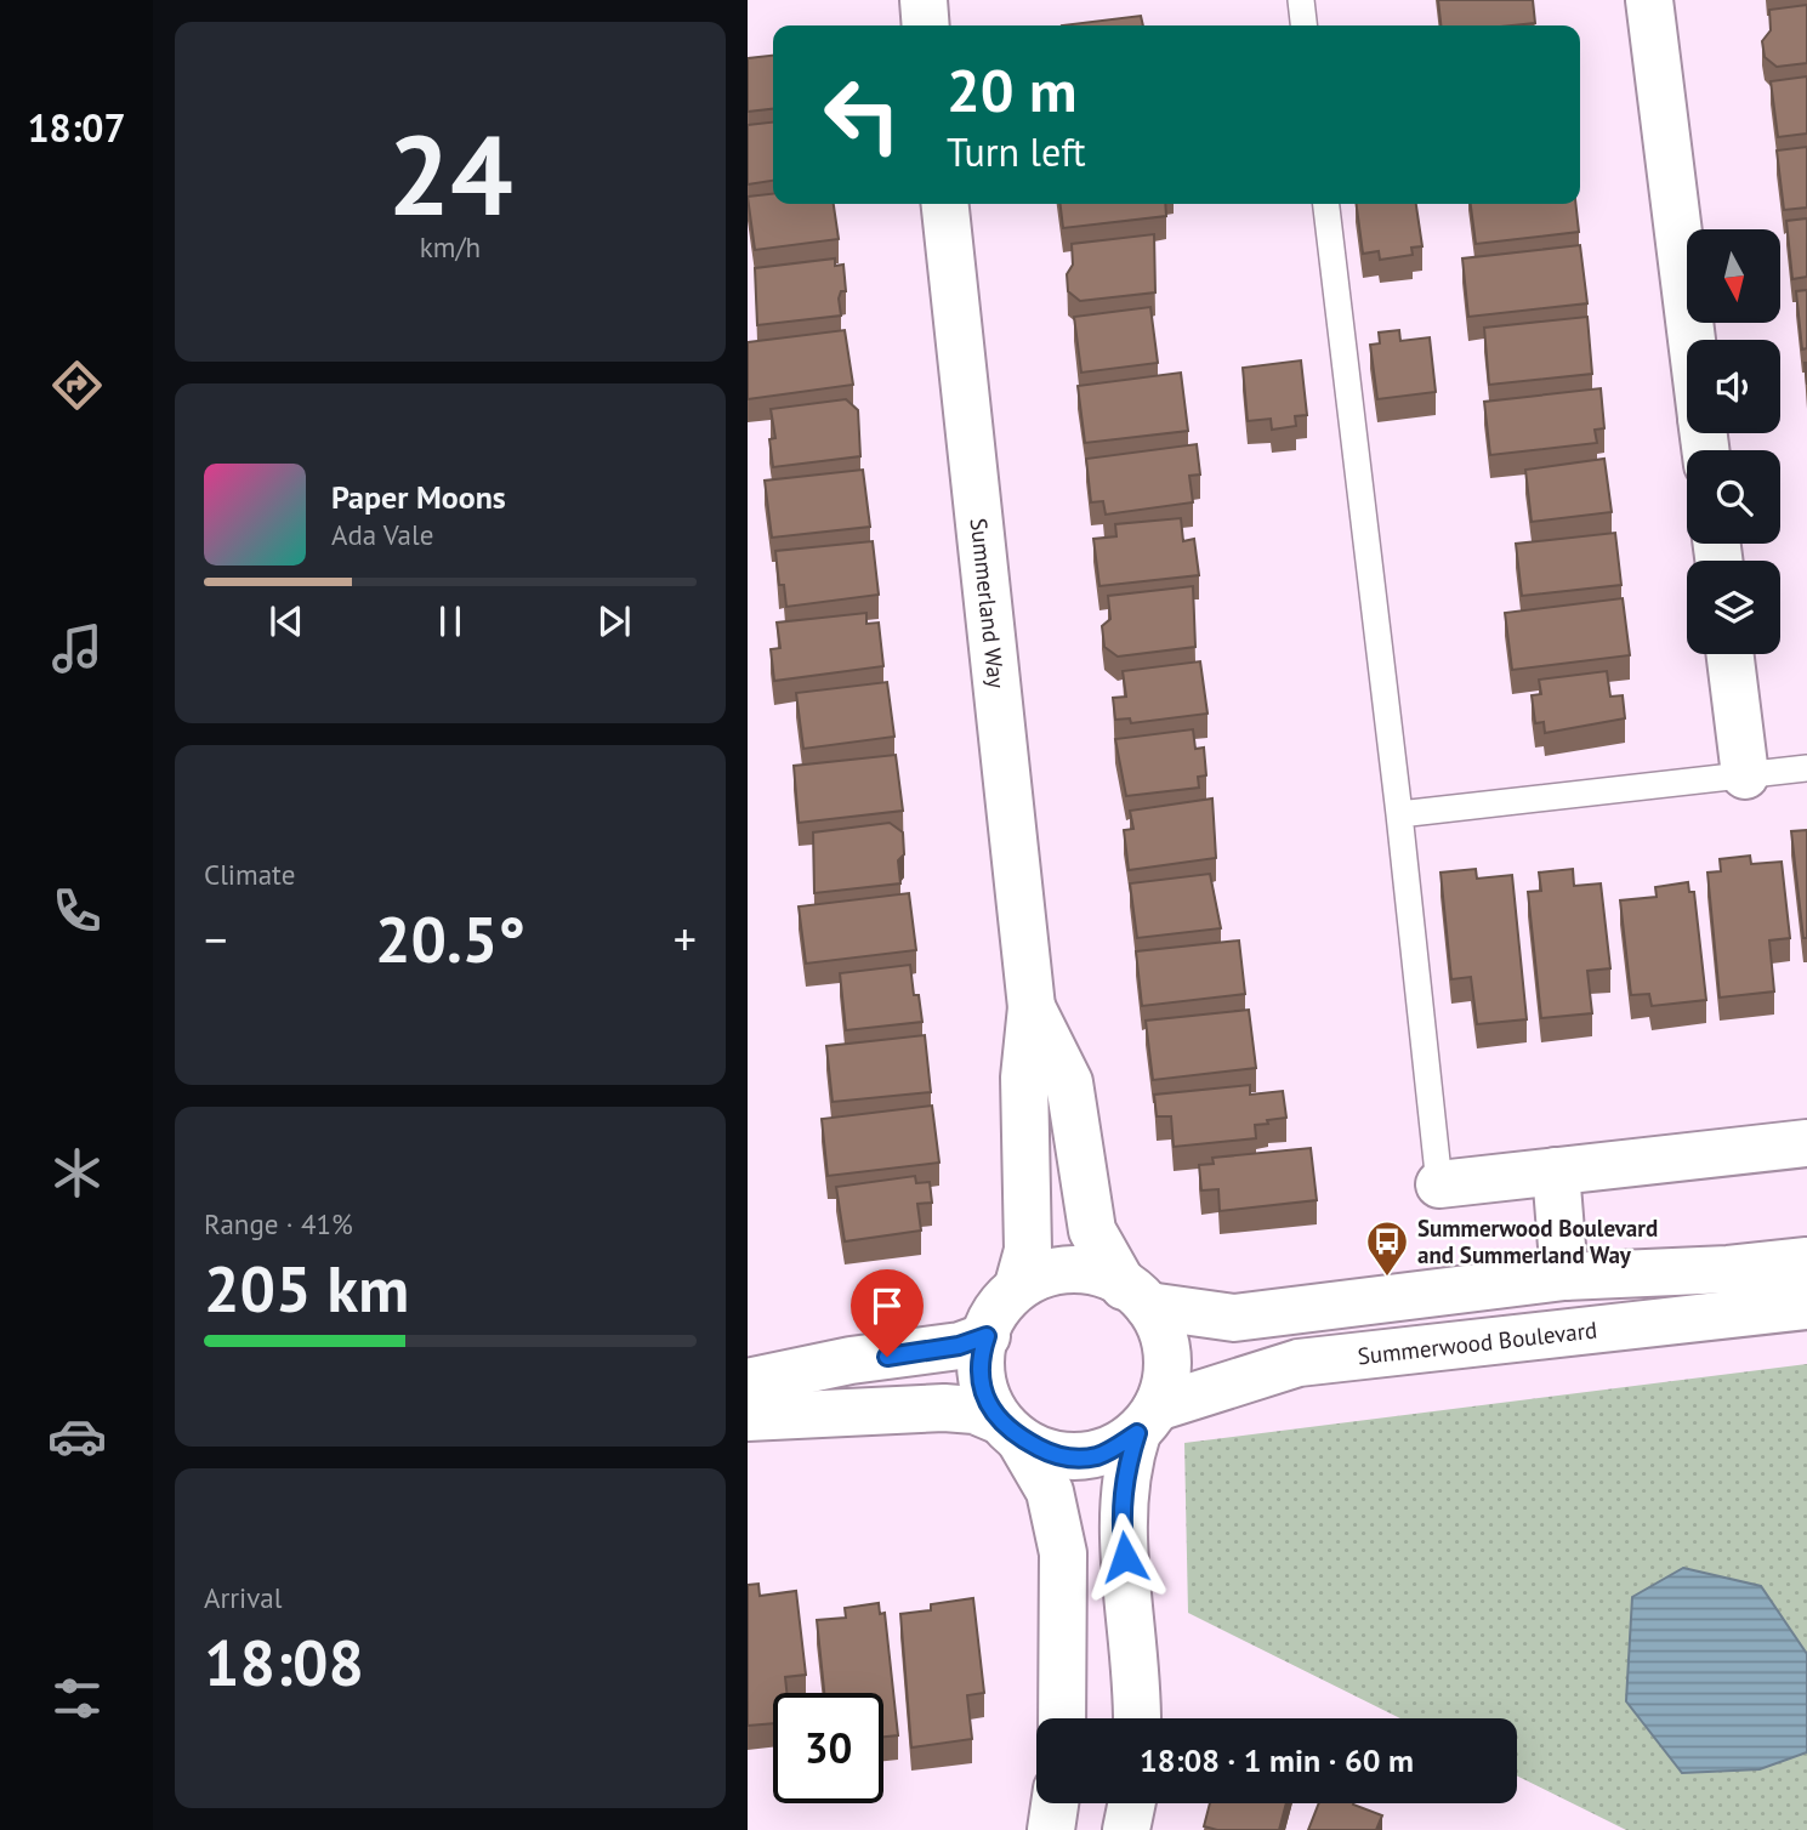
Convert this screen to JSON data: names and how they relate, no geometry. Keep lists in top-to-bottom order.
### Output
{
  "streets": {
    "street": ["Summerland Way", "Summerwood Boulevard"]
  },
  "crossings": [
    ["Summerland Way", "Summerwood Boulevard"]
  ],
  "places": {
    "bus stop": ["Summerwood Boulevard and Summerland Way"]
  },
  "north": "bottom",
  "page": {
    "tabs": "18:07",
    "tile": [
      ["24", "km/h"],
      "Climate",
      ["Range · 41%", "205 km"],
      ["Arrival", "18:08"]
    ],
    "turn": ["20 m", "Turn left"],
    "song": ["Paper Moons", "Ada Vale"],
    "heat": ["−", "20.5°", "+"],
    "limit": "30",
    "trip": "18:08 · 1 min · 60 m"
  }
}
